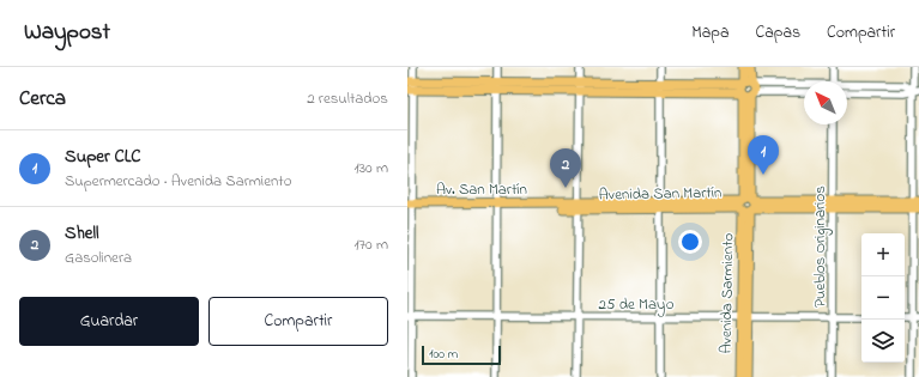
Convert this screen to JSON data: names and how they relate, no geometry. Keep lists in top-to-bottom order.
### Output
{
  "streets": {
    "main road": ["Avenida San Martín", "Avenida Sarmiento"],
    "street": ["Pueblos Originarios", "25 de Mayo"]
  },
  "crossings": [
    ["Avenida San Martín", "Pueblos Originarios"],
    ["Avenida San Martín", "Avenida Sarmiento"],
    ["Pueblos Originarios", "25 de Mayo"],
    ["Avenida Sarmiento", "25 de Mayo"]
  ],
  "scale_bar": "100 m",
  "north": "top left",
  "page": {
    "header": "Waypost",
    "nav": ["Mapa", "Capas", "Compartir"],
    "heading": ["Cerca", "2 resultados"],
    "list": [
      {
        "mark": "1",
        "name": "Super CLC",
        "note": "Supermercado · Avenida Sarmiento",
        "value": "130 m"
      },
      {
        "mark": "2",
        "name": "Shell",
        "note": "Gasolinera",
        "value": "170 m"
      }
    ],
    "pins": ["1", "2"],
    "map_buttons": ["+", "−"],
    "buttons": ["Guardar", "Compartir"],
    "scale": "100 m"
  }
}
